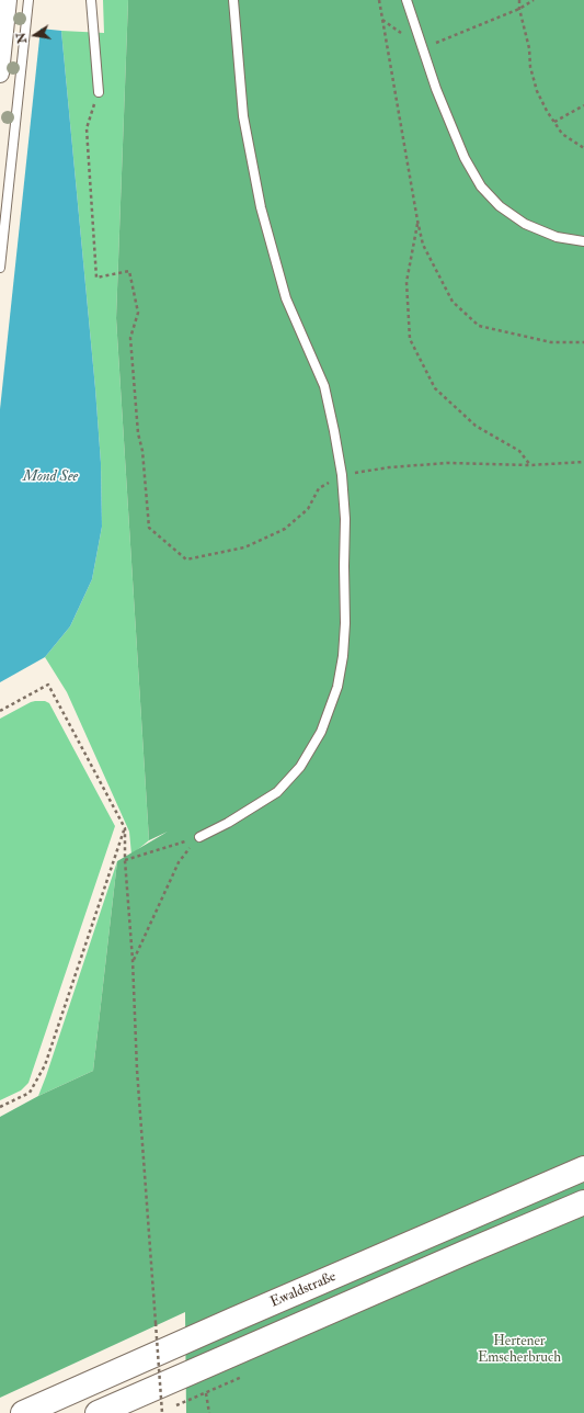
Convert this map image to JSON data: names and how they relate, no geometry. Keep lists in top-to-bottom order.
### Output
{
  "streets": {
    "main road": ["Ewaldstraße"]
  },
  "water": ["Mond See"],
  "parks": ["Hertener Emscherbruch"],
  "north": "left"
}
